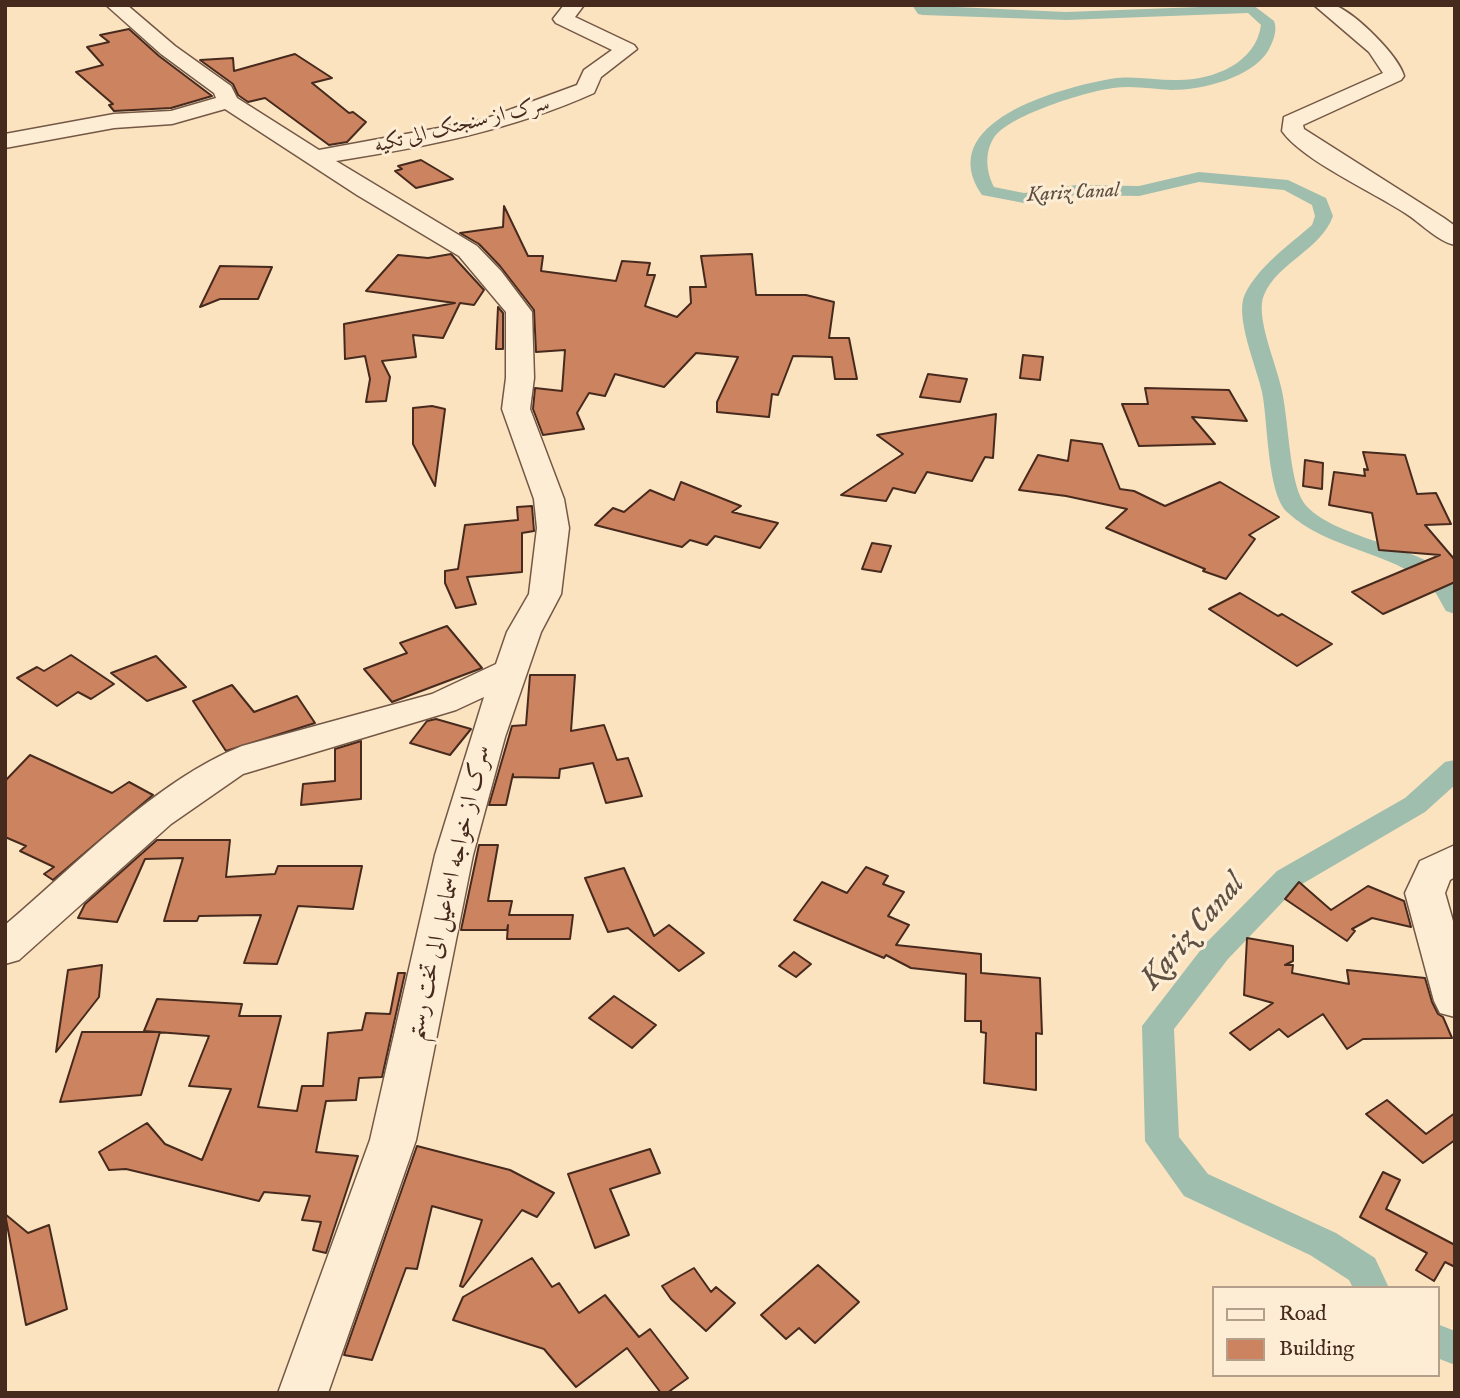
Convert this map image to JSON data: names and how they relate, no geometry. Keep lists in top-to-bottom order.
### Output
{
  "streets": {
    "street": ["سرک از سنجتک الی تکیه", "سرک از خواجه اسماعیل الی تخت رستم"]
  },
  "crossings": [
    ["سرک از سنجتک الی تکیه", "سرک از خواجه اسماعیل الی تخت رستم"]
  ],
  "water": ["Kariz Canal"],
  "legend": ["Road", "Building"]
}
